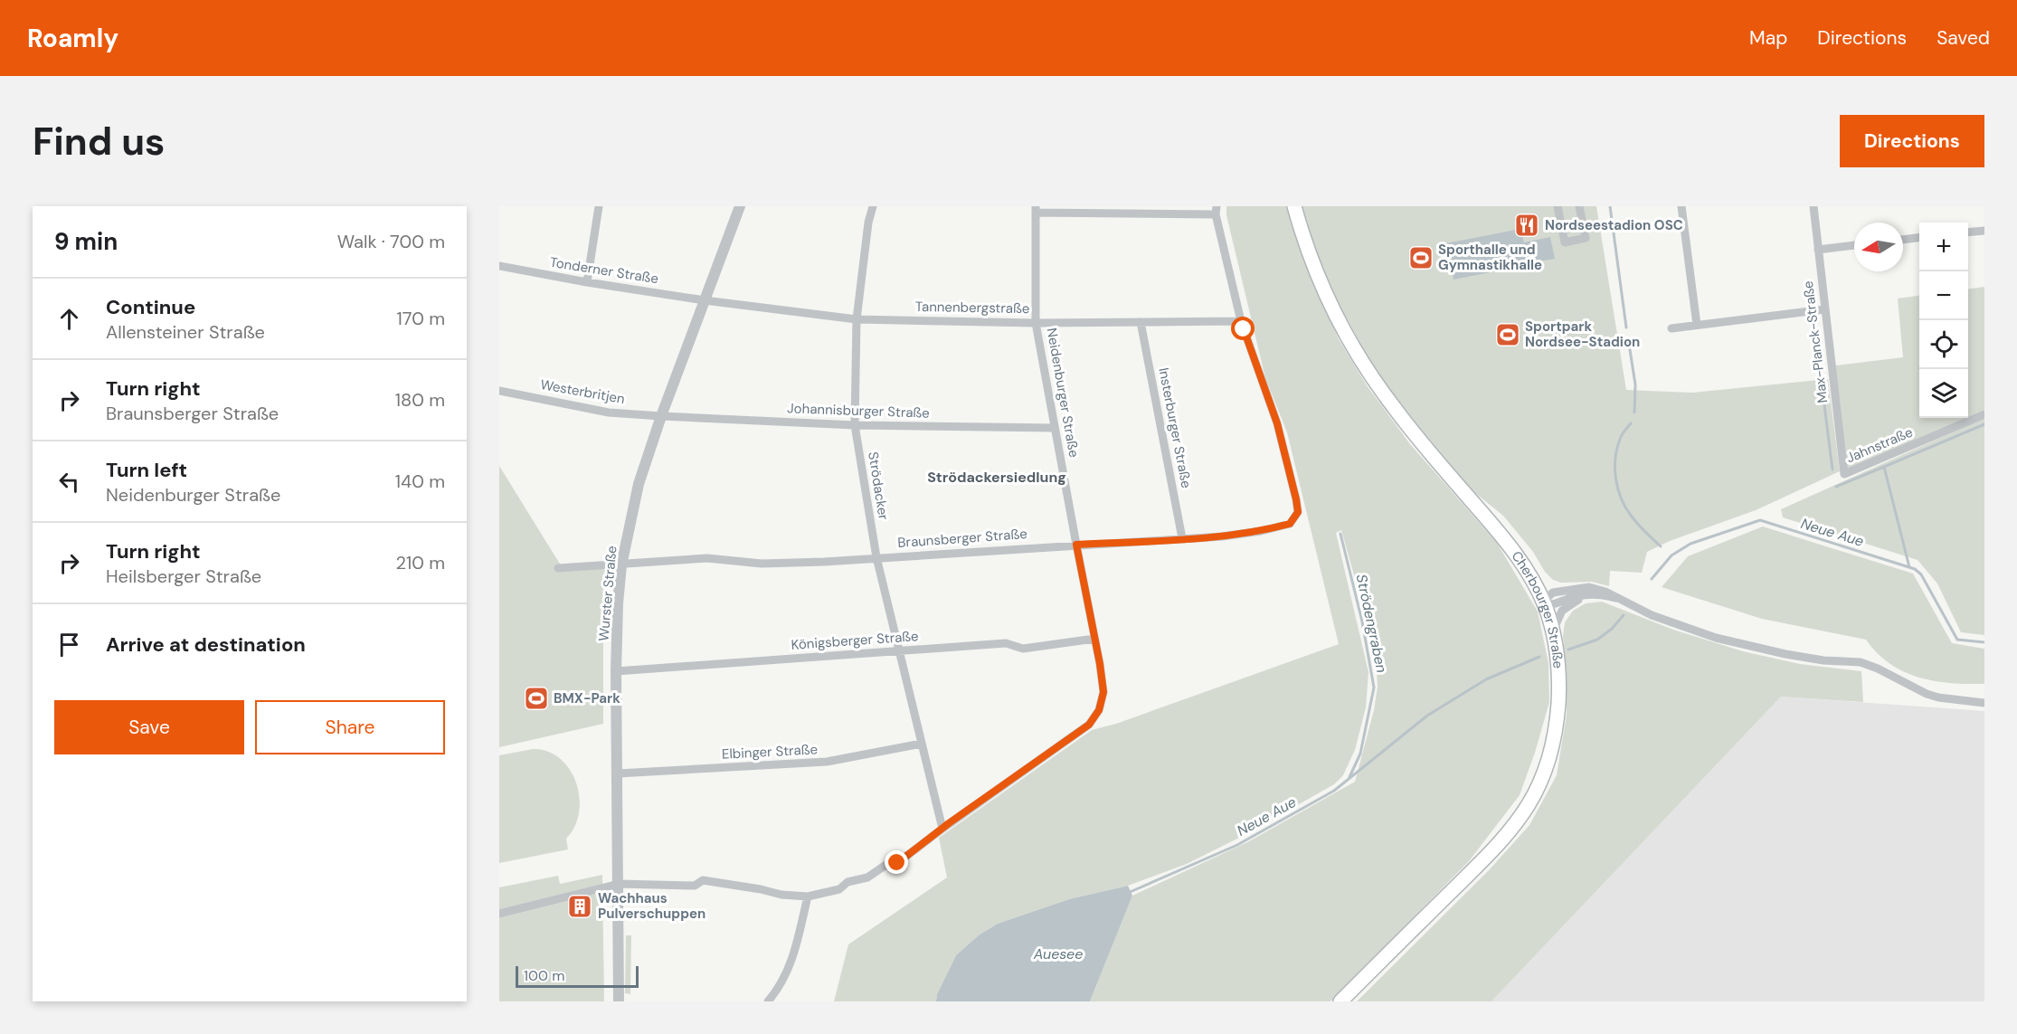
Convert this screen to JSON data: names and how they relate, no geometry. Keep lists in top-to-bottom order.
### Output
{
  "streets": {
    "main road": ["Cherbourger Straße"],
    "street": [
      "Tonderner Straße",
      "Tannenbergstraße",
      "Max-Planck-Straße",
      "Westerbritjen",
      "Neidenburger Straße",
      "Johannisburger Straße",
      "Insterburger Straße",
      "Jahnstraße",
      "Strödacker",
      "Braunsberger Straße",
      "Wurster Straße",
      "Königsberger Straße",
      "Elbinger Straße"
    ]
  },
  "crossings": [
    ["Tonderner Straße", "Tannenbergstraße"],
    ["Tonderner Straße", "Wurster Straße"],
    ["Tannenbergstraße", "Neidenburger Straße"],
    ["Tannenbergstraße", "Insterburger Straße"],
    ["Tannenbergstraße", "Strödacker"],
    ["Tannenbergstraße", "Braunsberger Straße"],
    ["Tannenbergstraße", "Wurster Straße"],
    ["Max-Planck-Straße", "Jahnstraße"],
    ["Westerbritjen", "Johannisburger Straße"],
    ["Westerbritjen", "Wurster Straße"],
    ["Neidenburger Straße", "Johannisburger Straße"],
    ["Neidenburger Straße", "Strödacker"],
    ["Neidenburger Straße", "Braunsberger Straße"],
    ["Neidenburger Straße", "Königsberger Straße"],
    ["Johannisburger Straße", "Strödacker"],
    ["Johannisburger Straße", "Wurster Straße"],
    ["Insterburger Straße", "Braunsberger Straße"],
    ["Strödacker", "Braunsberger Straße"],
    ["Strödacker", "Königsberger Straße"],
    ["Strödacker", "Elbinger Straße"],
    ["Braunsberger Straße", "Wurster Straße"],
    ["Wurster Straße", "Königsberger Straße"],
    ["Wurster Straße", "Elbinger Straße"]
  ],
  "districts": ["Strödackersiedlung"],
  "water": ["Neue Aue", "Strödengraben", "Auesee"],
  "places": {
    "restaurant": ["Nordseestadion OSC"],
    "sports": ["Sporthalle und Gymnastikhalle", "Sportpark Nordsee-Stadion", "BMX-Park"],
    "building": ["Wachhaus Pulverschuppen"]
  },
  "scale_bar": "100 m",
  "north": "left",
  "page": {
    "header": "Roamly",
    "nav": ["Map", "Directions", "Saved"],
    "buttons": [
      "Directions",
      ["Save", "Share"]
    ],
    "title": "Find us",
    "heading": ["9 min", "Walk · 700 m"],
    "map_buttons": ["+", "−"],
    "list": [
      ["Continue", "Allensteiner Straße", "170 m"],
      ["Turn right", "Braunsberger Straße", "180 m"],
      ["Turn left", "Neidenburger Straße", "140 m"],
      ["Turn right", "Heilsberger Straße", "210 m"],
      "Arrive at destination"
    ],
    "scale": "100 m"
  }
}
